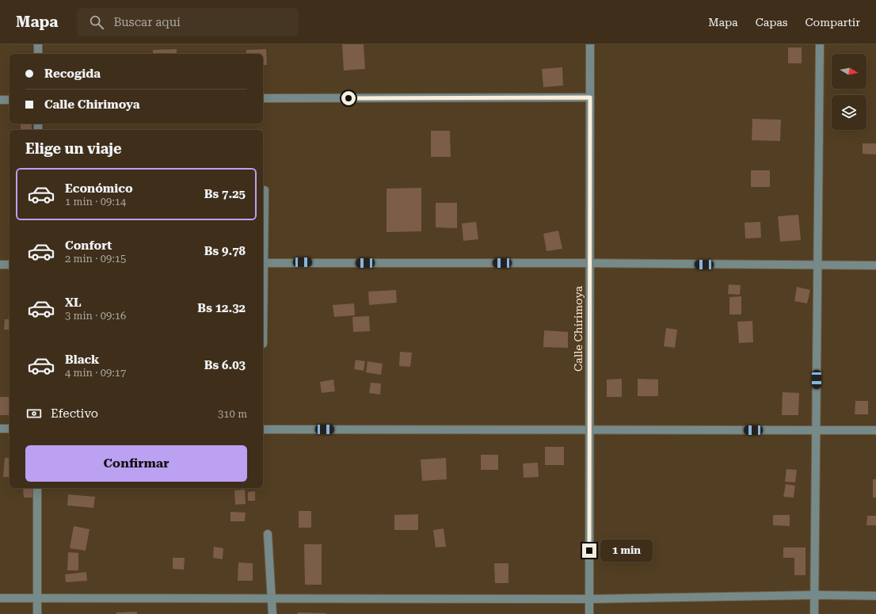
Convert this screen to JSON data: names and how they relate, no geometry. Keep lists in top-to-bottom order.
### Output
{
  "streets": {
    "street": ["Calle Chirimoya"]
  },
  "north": "right",
  "page": {
    "header": "Mapa",
    "search": "Buscar aquí",
    "nav": ["Mapa", "Capas", "Compartir"],
    "banner": ["Recogida", "Calle Chirimoya"],
    "heading": "Elige un viaje",
    "list": [
      {
        "name": "Económico",
        "note": "1 min · 09:14",
        "value": "Bs 7.25"
      },
      {
        "name": "Confort",
        "note": "2 min · 09:15",
        "value": "Bs 9.78"
      },
      {
        "name": "XL",
        "note": "3 min · 09:16",
        "value": "Bs 12.32"
      },
      {
        "name": "Black",
        "note": "4 min · 09:17",
        "value": "Bs 6.03"
      }
    ],
    "pay": ["Efectivo", "310 m"],
    "buttons": "Confirmar",
    "bubble": "1 min"
  }
}
